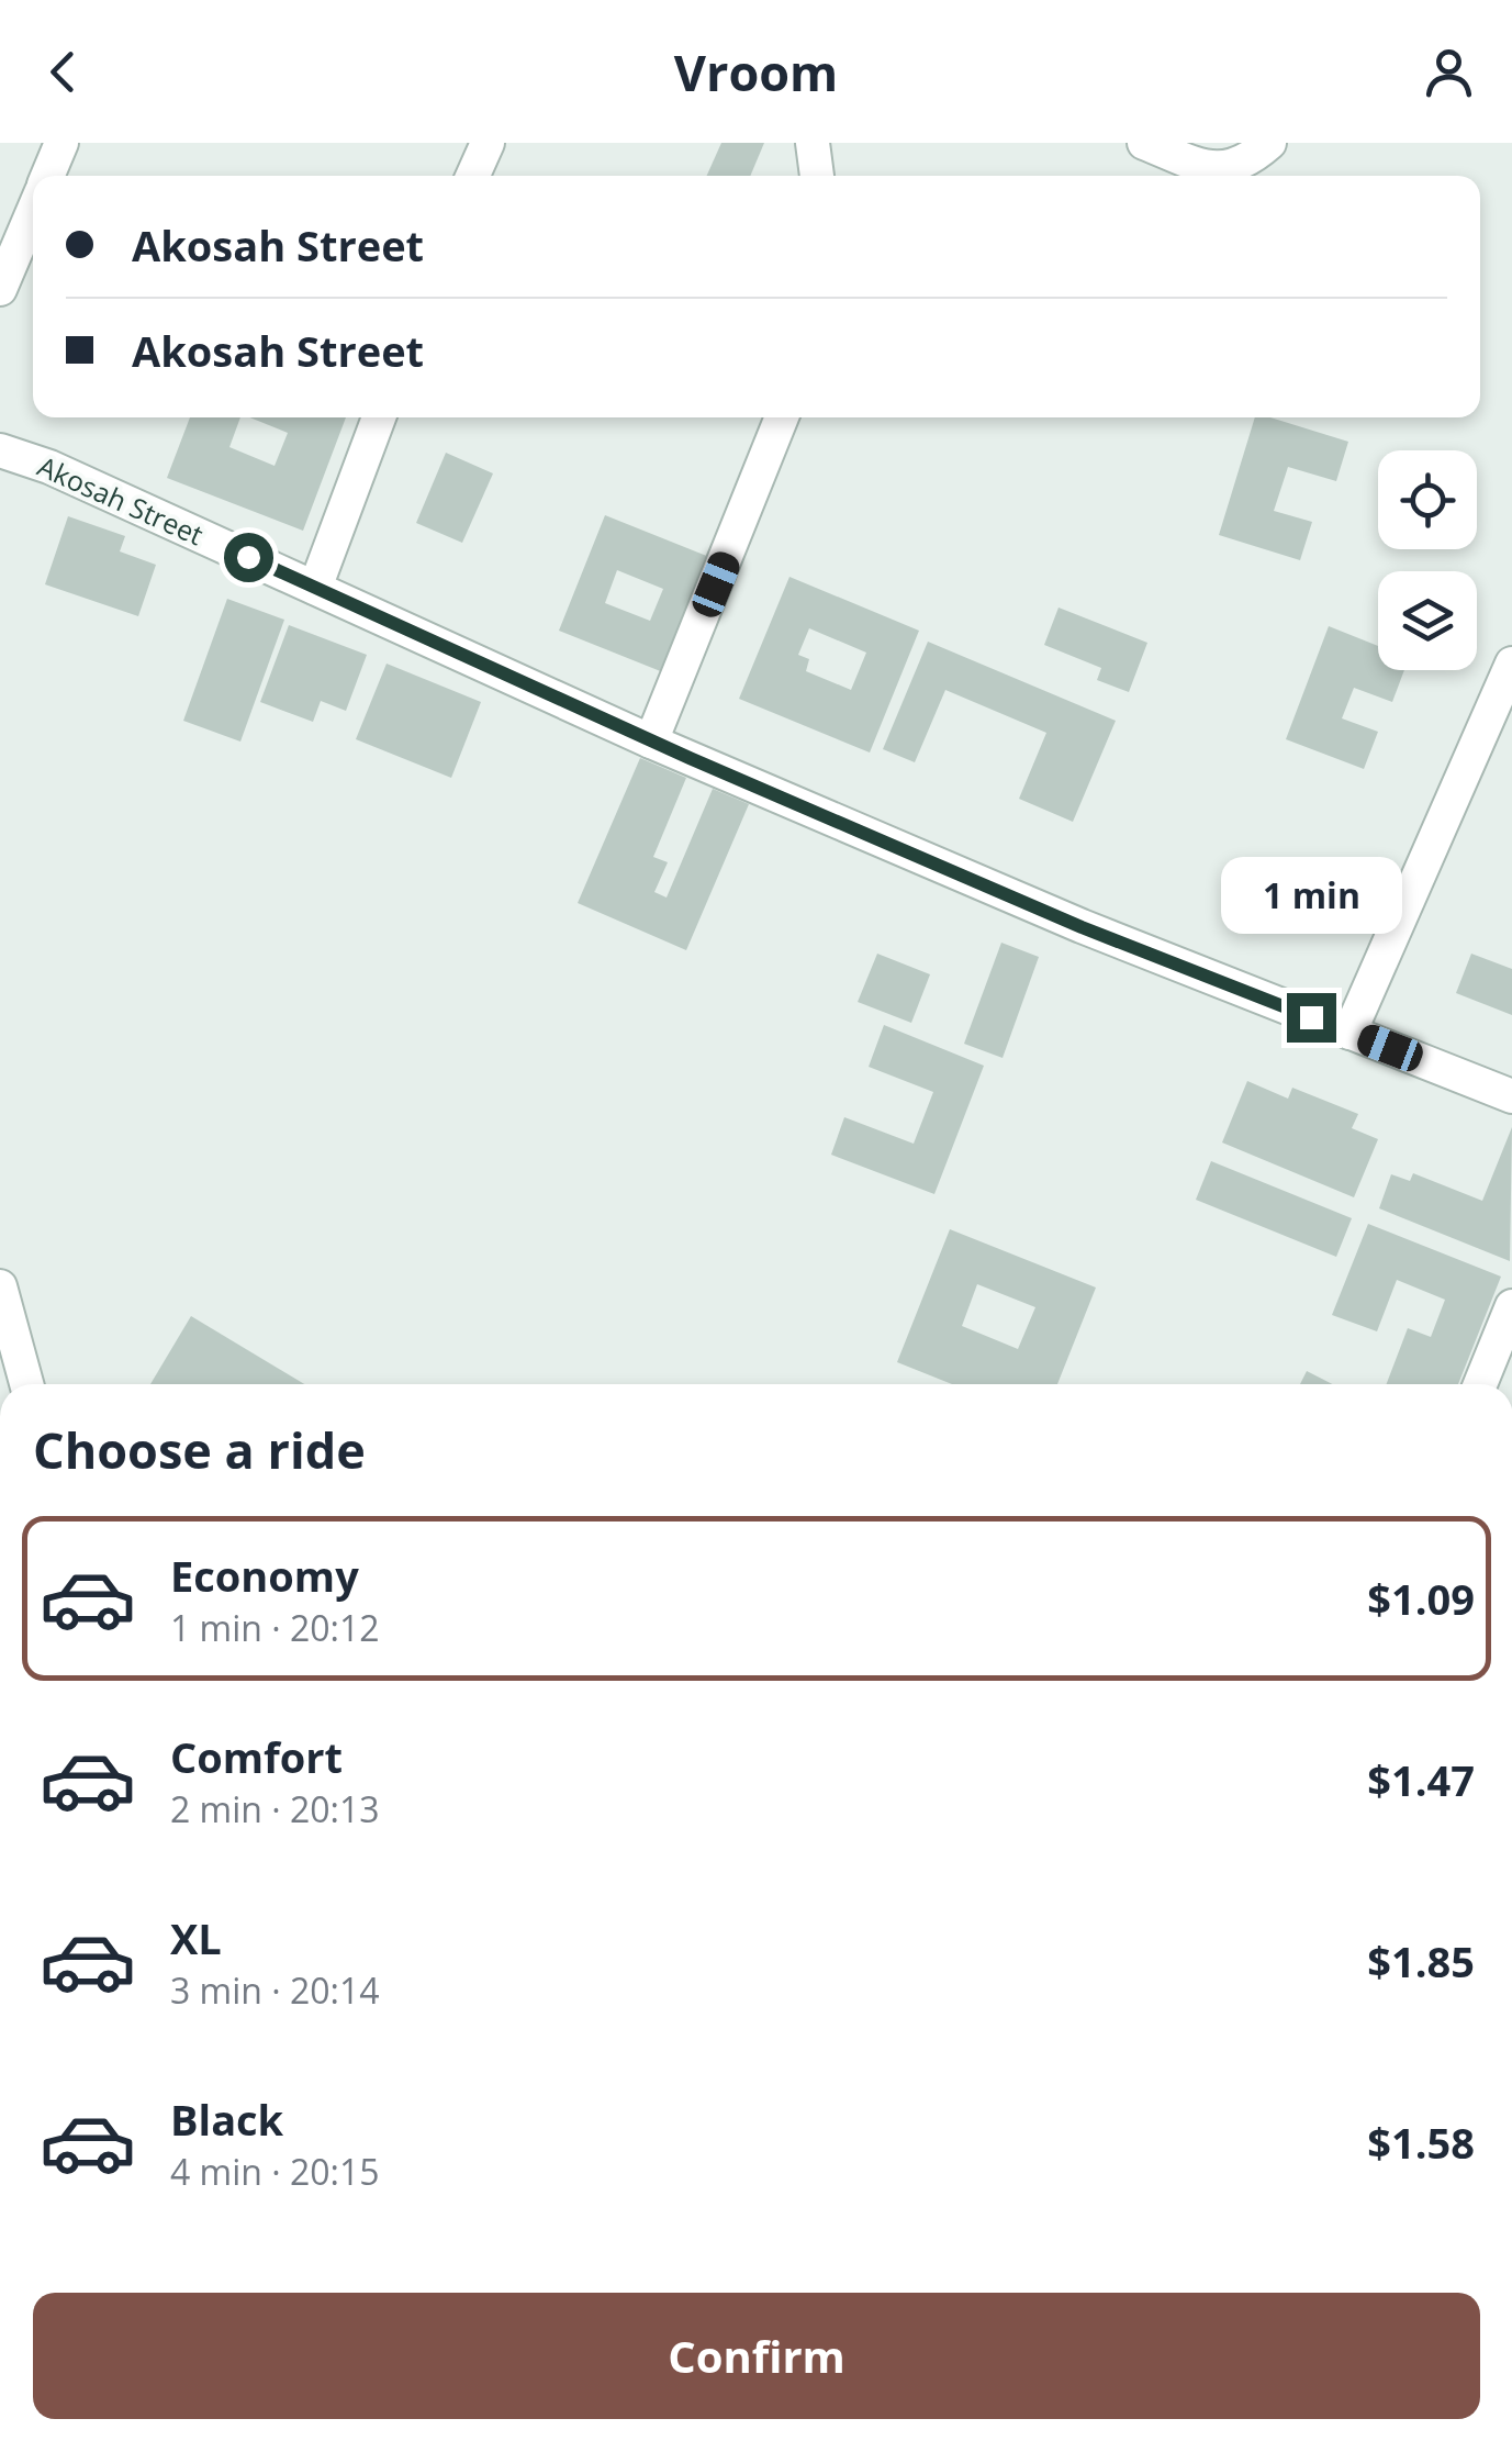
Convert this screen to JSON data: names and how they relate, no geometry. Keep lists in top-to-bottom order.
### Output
{
  "streets": {
    "street": ["Akosah Street"]
  },
  "page": {
    "header": "Vroom",
    "banner": ["Akosah Street", "Akosah Street"],
    "bubble": "1 min",
    "heading": "Choose a ride",
    "list": [
      {
        "name": "Economy",
        "note": "1 min · 20:12",
        "value": "$1.09"
      },
      {
        "name": "Comfort",
        "note": "2 min · 20:13",
        "value": "$1.47"
      },
      {
        "name": "XL",
        "note": "3 min · 20:14",
        "value": "$1.85"
      },
      {
        "name": "Black",
        "note": "4 min · 20:15",
        "value": "$1.58"
      }
    ],
    "buttons": "Confirm"
  }
}
